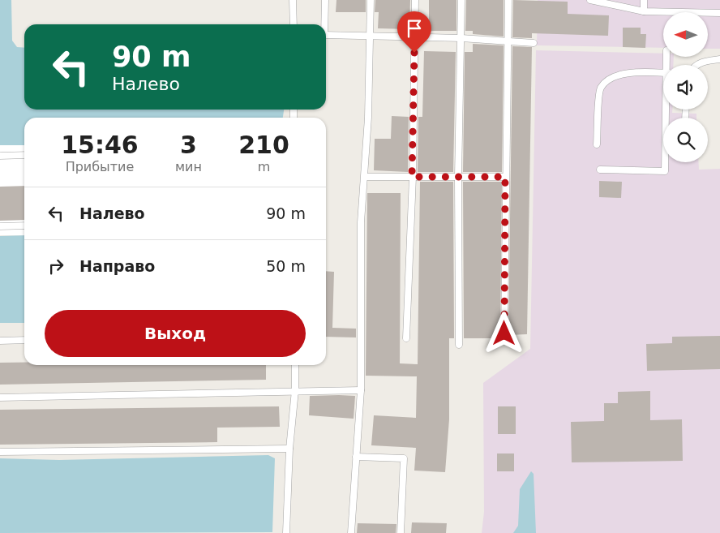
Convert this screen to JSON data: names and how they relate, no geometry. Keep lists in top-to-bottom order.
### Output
{
  "north": "left",
  "page": {
    "turn": ["90 m", "Налево"],
    "eta": [
      "15:46",
      "Прибытие",
      "3",
      "мин",
      "210",
      "m"
    ],
    "list": [
      {
        "name": "Налево",
        "value": "90 m"
      },
      {
        "name": "Направо",
        "value": "50 m"
      }
    ],
    "buttons": "Выход"
  }
}
